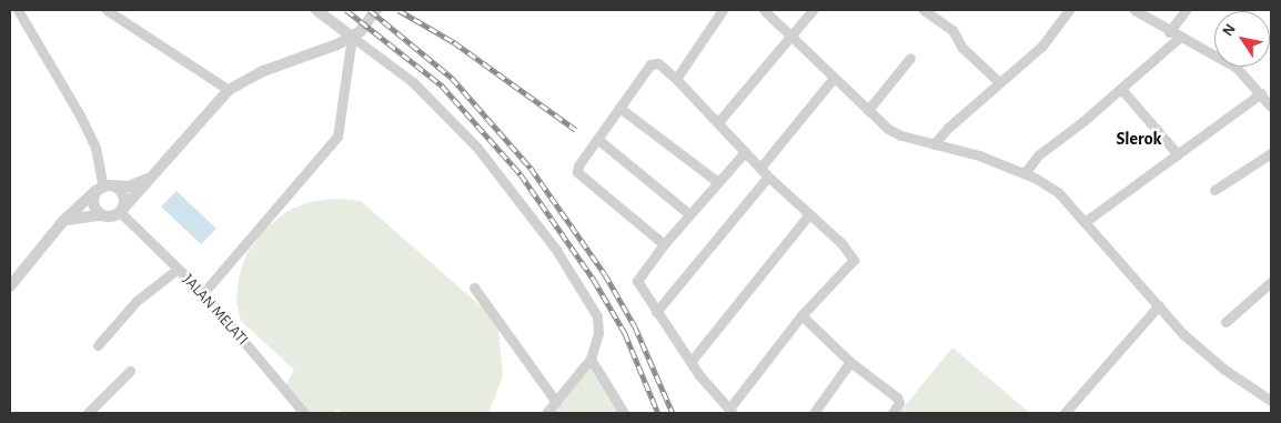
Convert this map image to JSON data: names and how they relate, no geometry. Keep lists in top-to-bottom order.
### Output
{
  "streets": {
    "street": ["JALAN MELATI"]
  },
  "districts": ["Slerok"],
  "north": "top left"
}
